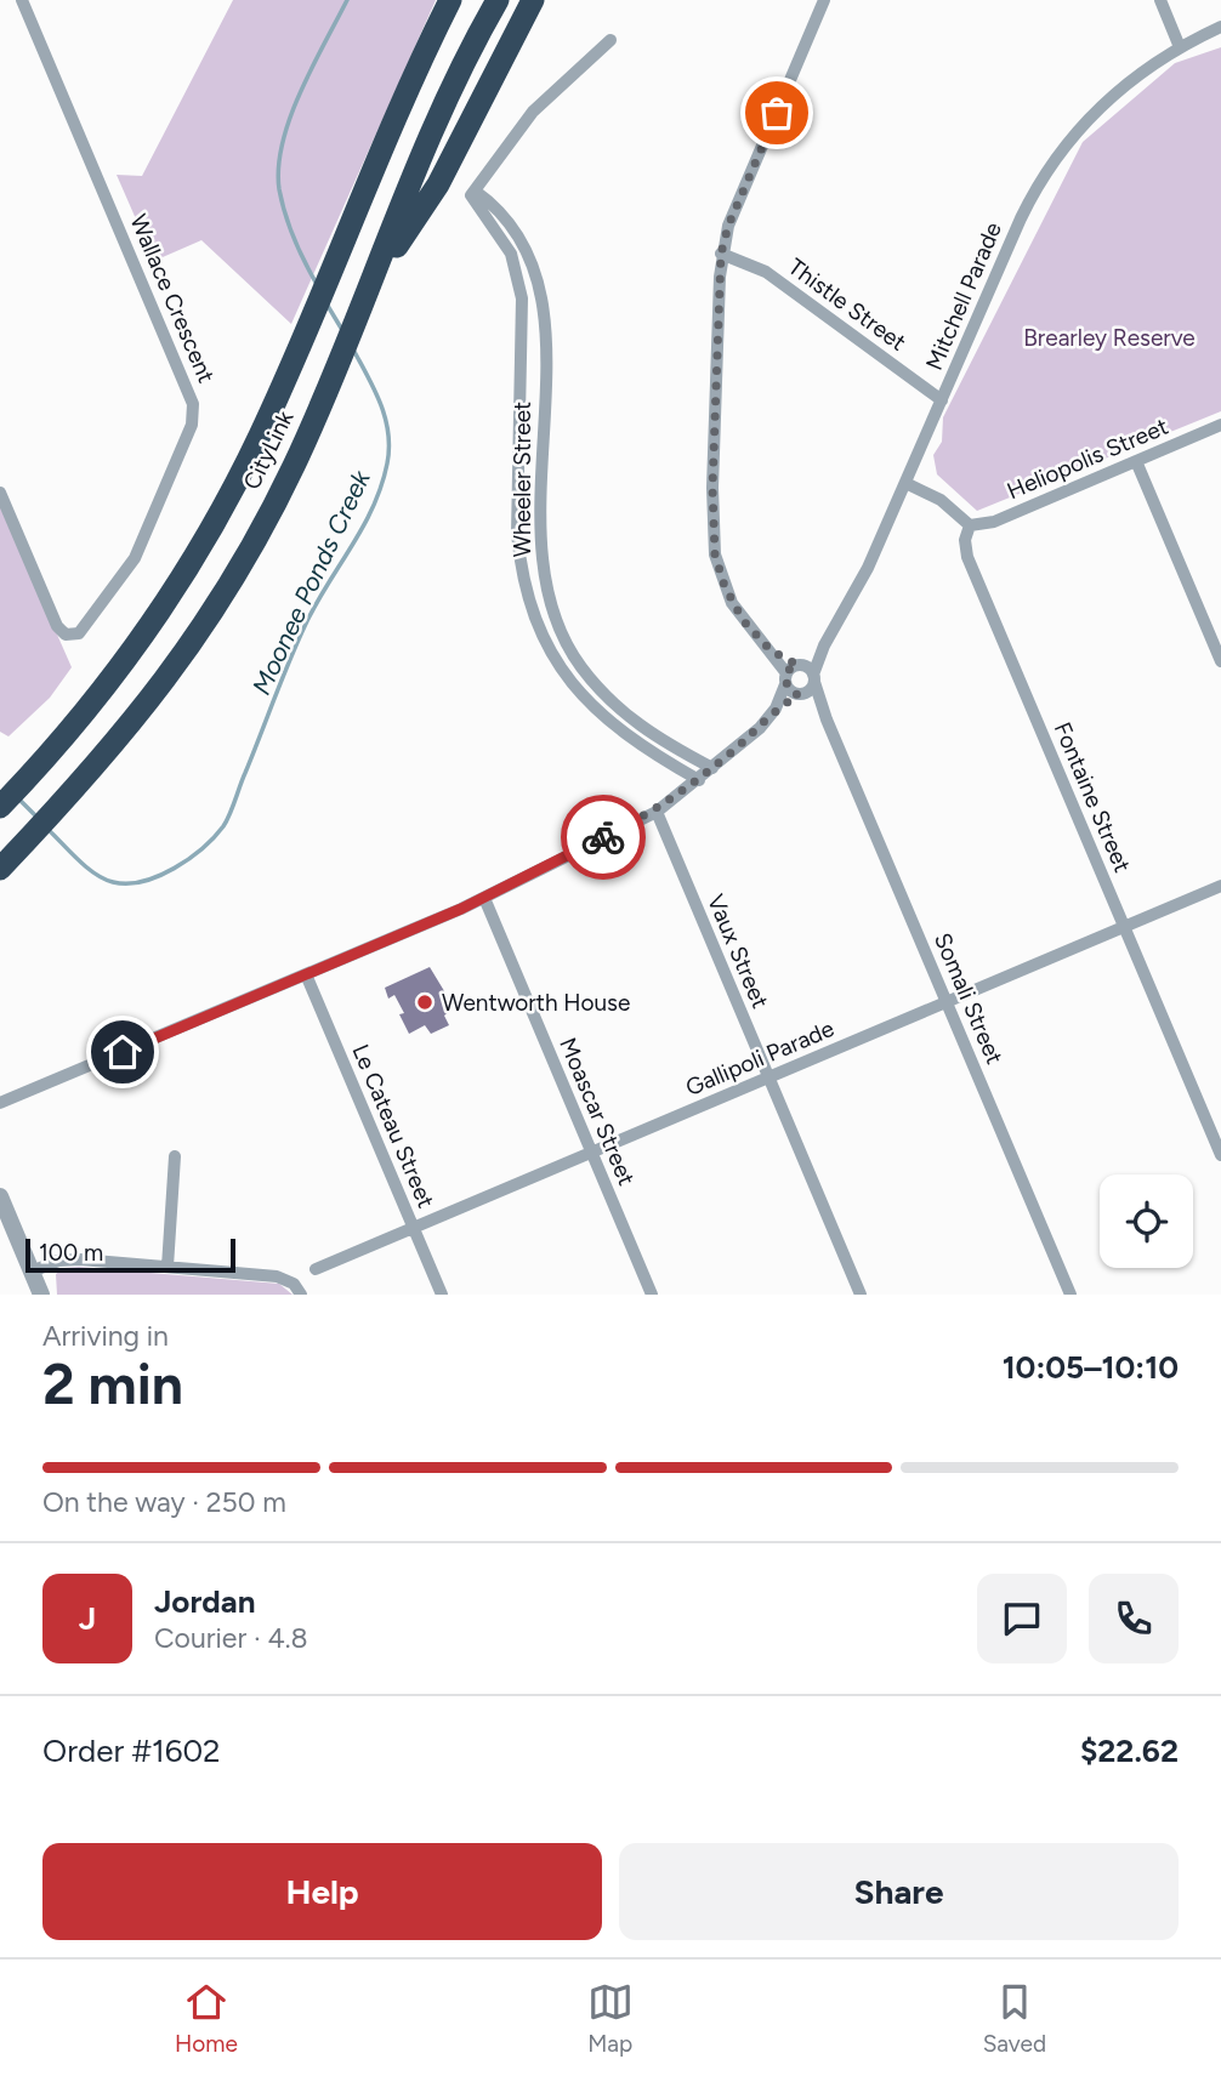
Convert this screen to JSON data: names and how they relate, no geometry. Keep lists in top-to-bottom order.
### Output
{
  "streets": {
    "highway": ["CityLink"],
    "street": [
      "Mitchell Parade",
      "Wallace Crescent",
      "Thistle Street",
      "Heliopolis Street",
      "Wheeler Street",
      "Fontaine Street",
      "Vaux Street",
      "Somali Street",
      "Gallipoli Parade",
      "Moascar Street",
      "Le Cateau Street"
    ]
  },
  "crossings": [
    ["Mitchell Parade", "Thistle Street"],
    ["Mitchell Parade", "Wheeler Street"],
    ["Mitchell Parade", "Vaux Street"],
    ["Mitchell Parade", "Somali Street"],
    ["Mitchell Parade", "Moascar Street"],
    ["Mitchell Parade", "Le Cateau Street"],
    ["Heliopolis Street", "Fontaine Street"],
    ["Fontaine Street", "Gallipoli Parade"],
    ["Vaux Street", "Gallipoli Parade"],
    ["Somali Street", "Gallipoli Parade"],
    ["Gallipoli Parade", "Moascar Street"],
    ["Gallipoli Parade", "Le Cateau Street"]
  ],
  "water": ["Moonee Ponds Creek"],
  "parks": ["Brearley Reserve"],
  "places": ["Wentworth House"],
  "scale_bar": "100 m",
  "page": {
    "scale": "100 m",
    "heading": ["2 min", "Arriving in", "10:05–10:10"],
    "panel": [
      "Jordan",
      "Courier · 4.8",
      "Order #1602",
      "$22.62"
    ],
    "bar": "On the way · 250 m",
    "round": "J",
    "buttons": ["Help", "Share"],
    "tabs": ["Home", "Map", "Saved"]
  }
}
